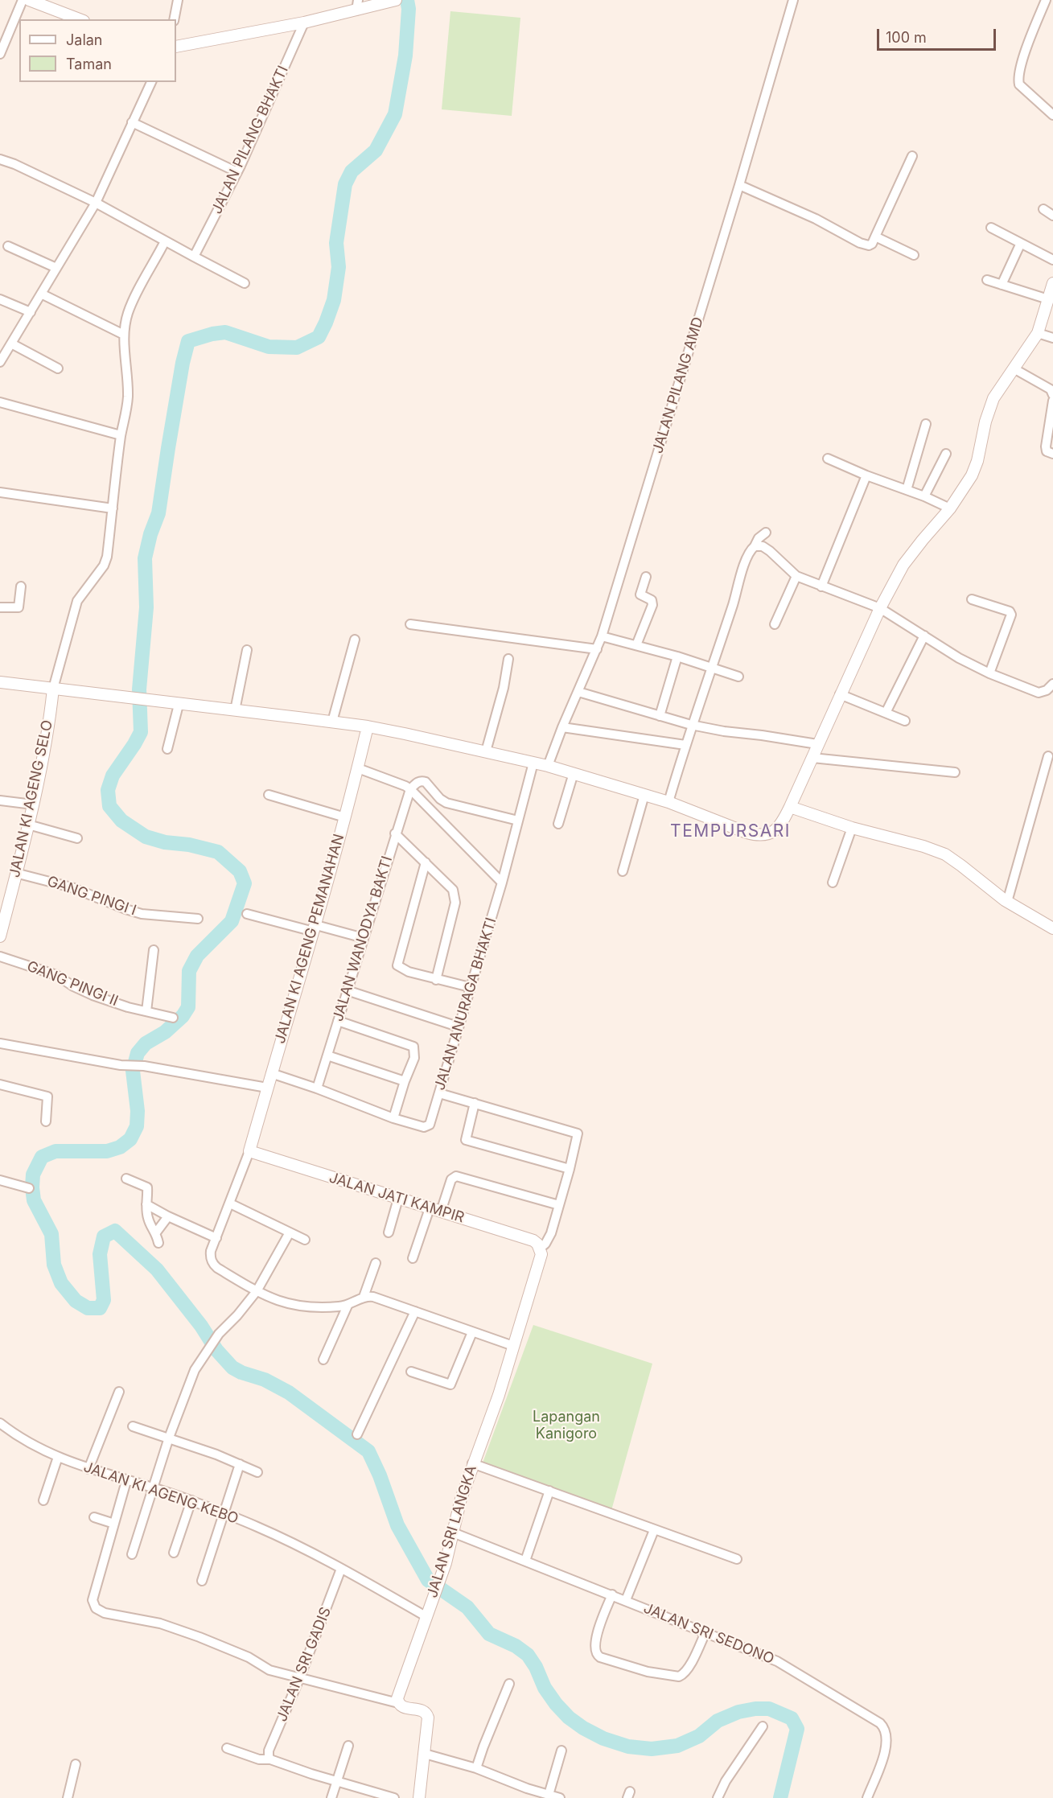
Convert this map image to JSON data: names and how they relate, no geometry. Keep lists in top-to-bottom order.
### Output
{
  "streets": {
    "street": [
      "JALAN PILANG BHAKTI",
      "JALAN PILANG AMD",
      "JALAN KI AGENG SELO",
      "GANG PINGI I",
      "JALAN KI AGENG PEMANAHAN",
      "JALAN WANODYA BAKTI",
      "GANG PINGI II",
      "JALAN ANURAGA BHAKTI",
      "JALAN JATI KAMPIR",
      "JALAN KI AGENG KEBO",
      "JALAN SRI LANGKA",
      "JALAN SRI SEDONO",
      "JALAN SRI GADIS"
    ]
  },
  "crossings": [
    ["JALAN KI AGENG SELO", "GANG PINGI I"],
    ["JALAN KI AGENG PEMANAHAN", "JALAN JATI KAMPIR"],
    ["JALAN JATI KAMPIR", "JALAN SRI LANGKA"],
    ["JALAN KI AGENG KEBO", "JALAN SRI LANGKA"],
    ["JALAN KI AGENG KEBO", "JALAN SRI GADIS"],
    ["JALAN SRI LANGKA", "JALAN SRI SEDONO"]
  ],
  "districts": ["TEMPURSARI"],
  "parks": ["Lapangan Kanigoro"],
  "legend": ["Jalan", "Taman"],
  "scale_bar": "100 m"
}
